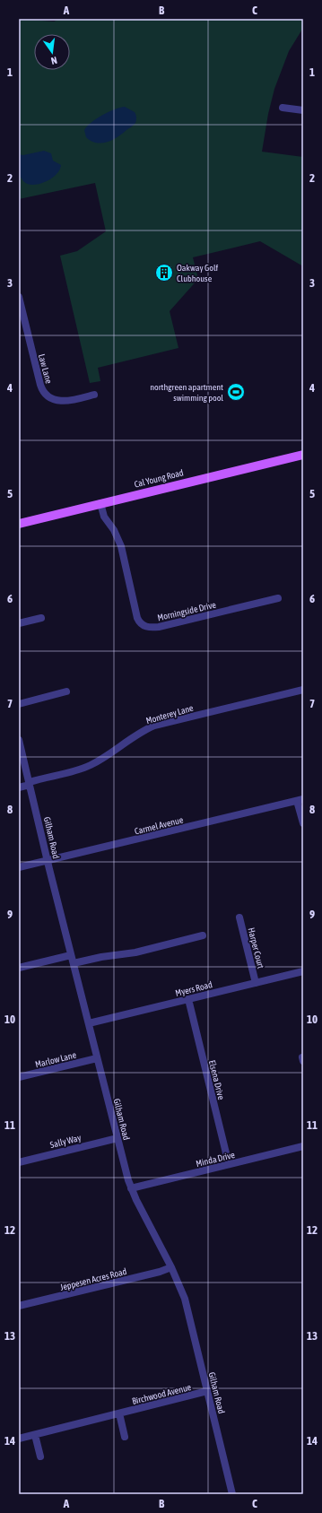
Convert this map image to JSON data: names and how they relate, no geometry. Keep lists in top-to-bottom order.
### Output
{
  "streets": {
    "main road": ["Cal Young Road"],
    "street": [
      "Law Lane",
      "Morningside Drive",
      "Monterey Lane",
      "Carmel Avenue",
      "Gilham Road",
      "Harper Court",
      "Myers Road",
      "Marlow Lane",
      "Elsena Drive",
      "Sally Way",
      "Minda Drive",
      "Jeppesen Acres Road",
      "Birchwood Avenue"
    ]
  },
  "crossings": [
    ["Cal Young Road", "Morningside Drive"],
    ["Monterey Lane", "Gilham Road"],
    ["Carmel Avenue", "Gilham Road"],
    ["Gilham Road", "Myers Road"],
    ["Gilham Road", "Marlow Lane"],
    ["Gilham Road", "Sally Way"],
    ["Gilham Road", "Minda Drive"],
    ["Gilham Road", "Jeppesen Acres Road"],
    ["Gilham Road", "Birchwood Avenue"],
    ["Harper Court", "Myers Road"],
    ["Myers Road", "Elsena Drive"],
    ["Elsena Drive", "Minda Drive"]
  ],
  "places": {
    "building": ["Oakway Golf Clubhouse"],
    "sports": ["northgreen apartment swimming pool"]
  },
  "north": "bottom",
  "grid": {
    "columns": ["A", "B", "C"],
    "rows": [
      "1",
      "2",
      "3",
      "4",
      "5",
      "6",
      "7",
      "8",
      "9",
      "10",
      "11",
      "12",
      "13",
      "14"
    ]
  }
}
